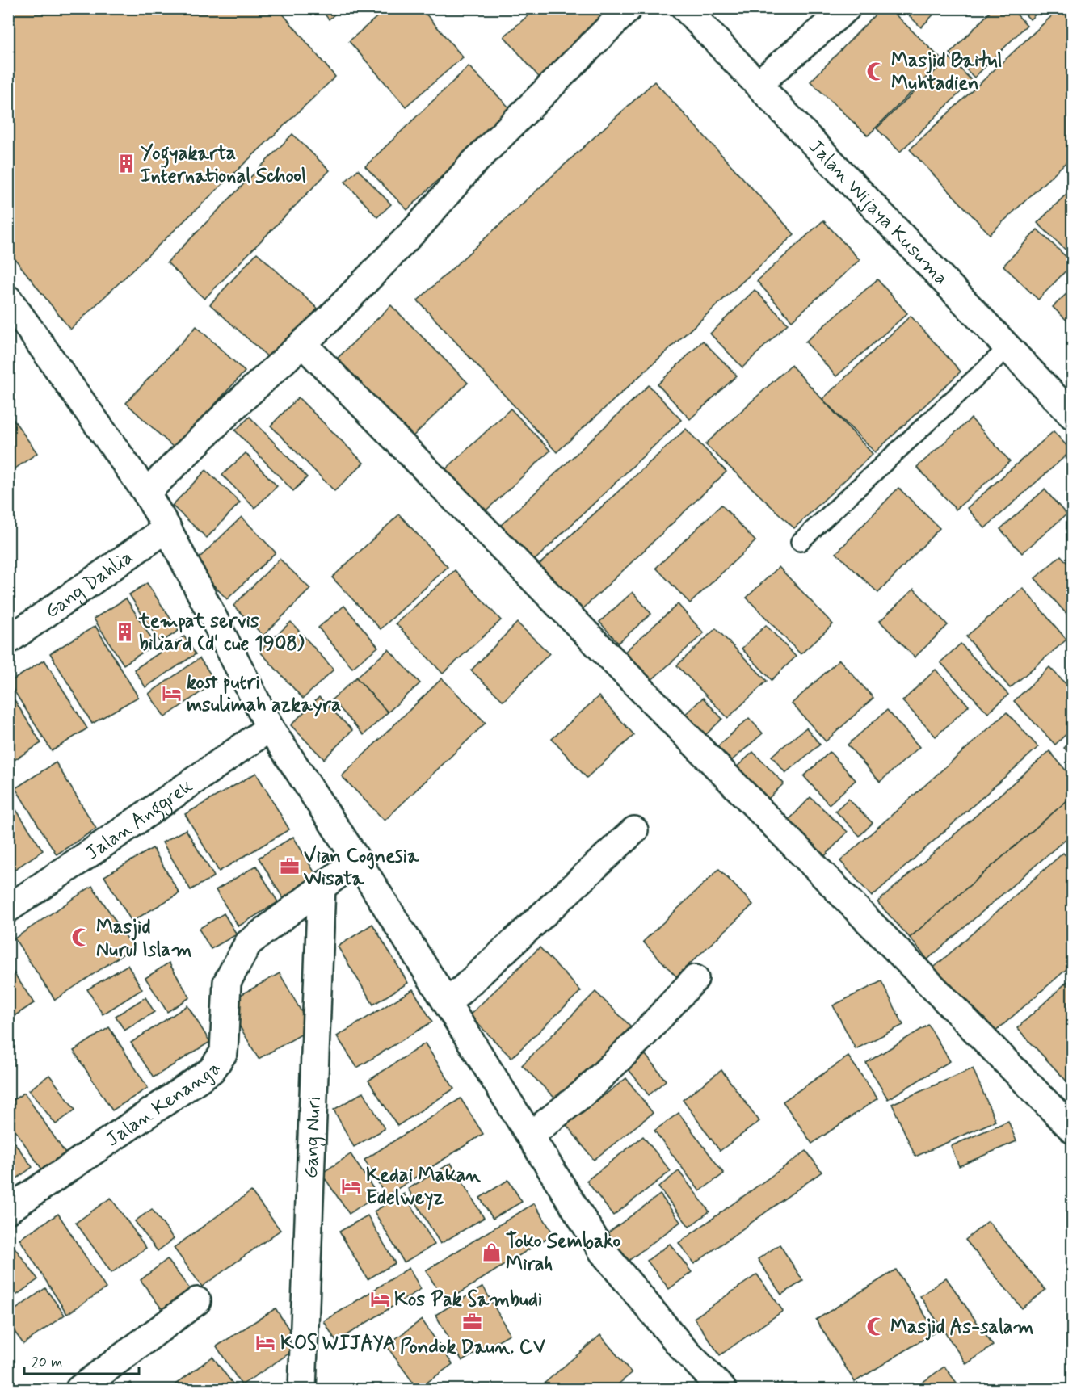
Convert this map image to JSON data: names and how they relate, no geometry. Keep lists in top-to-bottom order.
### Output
{
  "streets": {
    "street": [
      "Jalan Wijaya Kusuma",
      "Gang Dahlia",
      "Jalan Anggrek",
      "Jalan Kenanga",
      "Gang Nuri"
    ]
  },
  "crossings": [
    ["Jalan Kenanga", "Gang Nuri"]
  ],
  "places": {
    "mosque": ["Masjid Baitul Muhtadien", "Masjid Nurul Islam", "Masjid As-salam"],
    "building": ["Yogyakarta International School", "tempat servis biliard (d' cue 1908)"],
    "hotel": [
      "kost putri msulimah azkayra",
      "Kedai Makan Edelweyz",
      "Kos Pak Sambudi",
      "KOS WIJAYA"
    ],
    "office": ["Vian Cognesia Wisata", "Pondok Daun. CV"],
    "shop": ["Toko Sembako Mirah"]
  },
  "scale_bar": "20 m"
}
